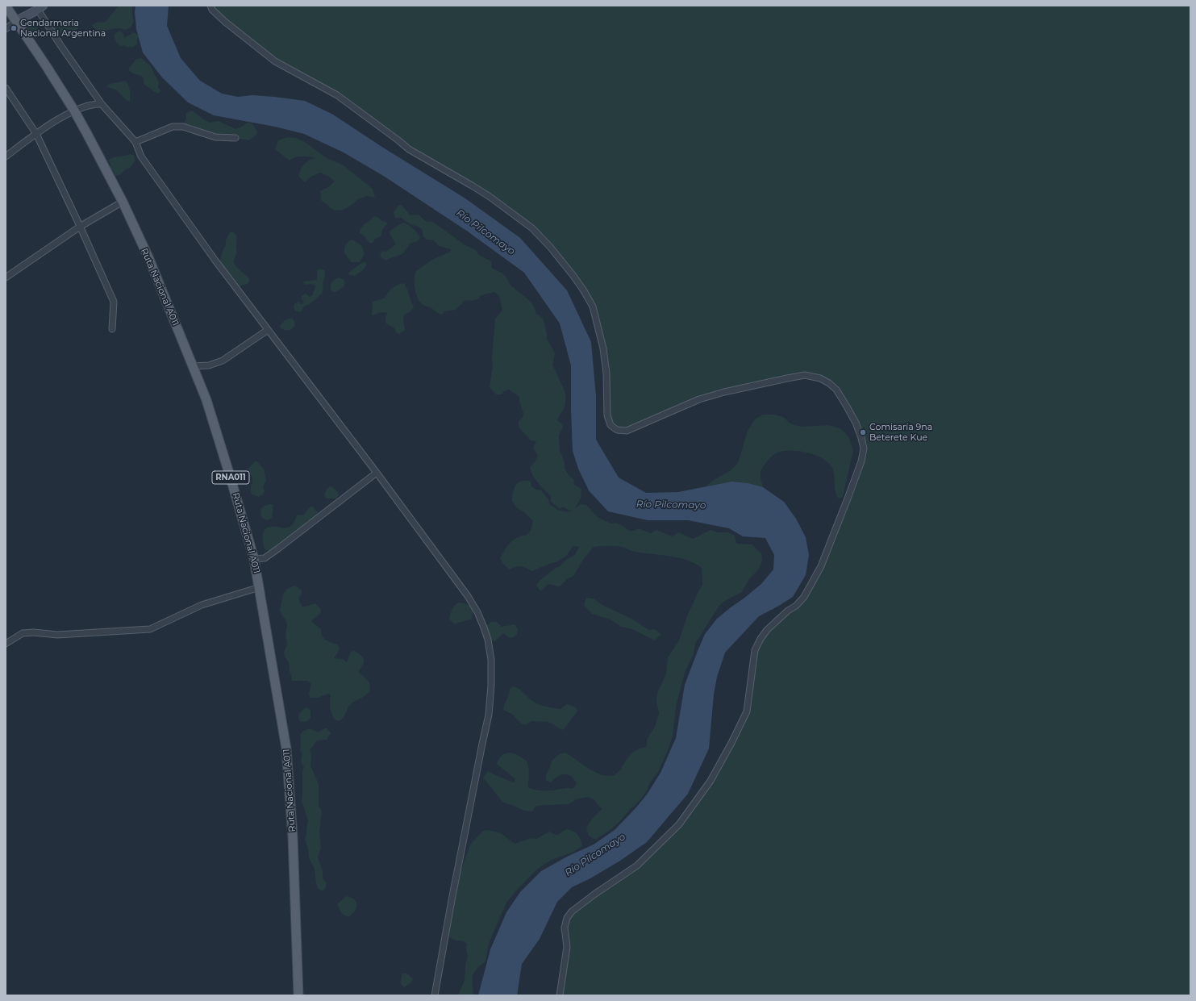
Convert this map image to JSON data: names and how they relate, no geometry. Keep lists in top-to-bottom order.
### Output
{
  "streets": {
    "main road": ["Ruta Nacional A011", "RNA011"]
  },
  "water": ["Río Pilcomayo"],
  "places": ["Gendarmeria Nacional Argentina", "Comisaría 9na Beterete Kue"]
}
